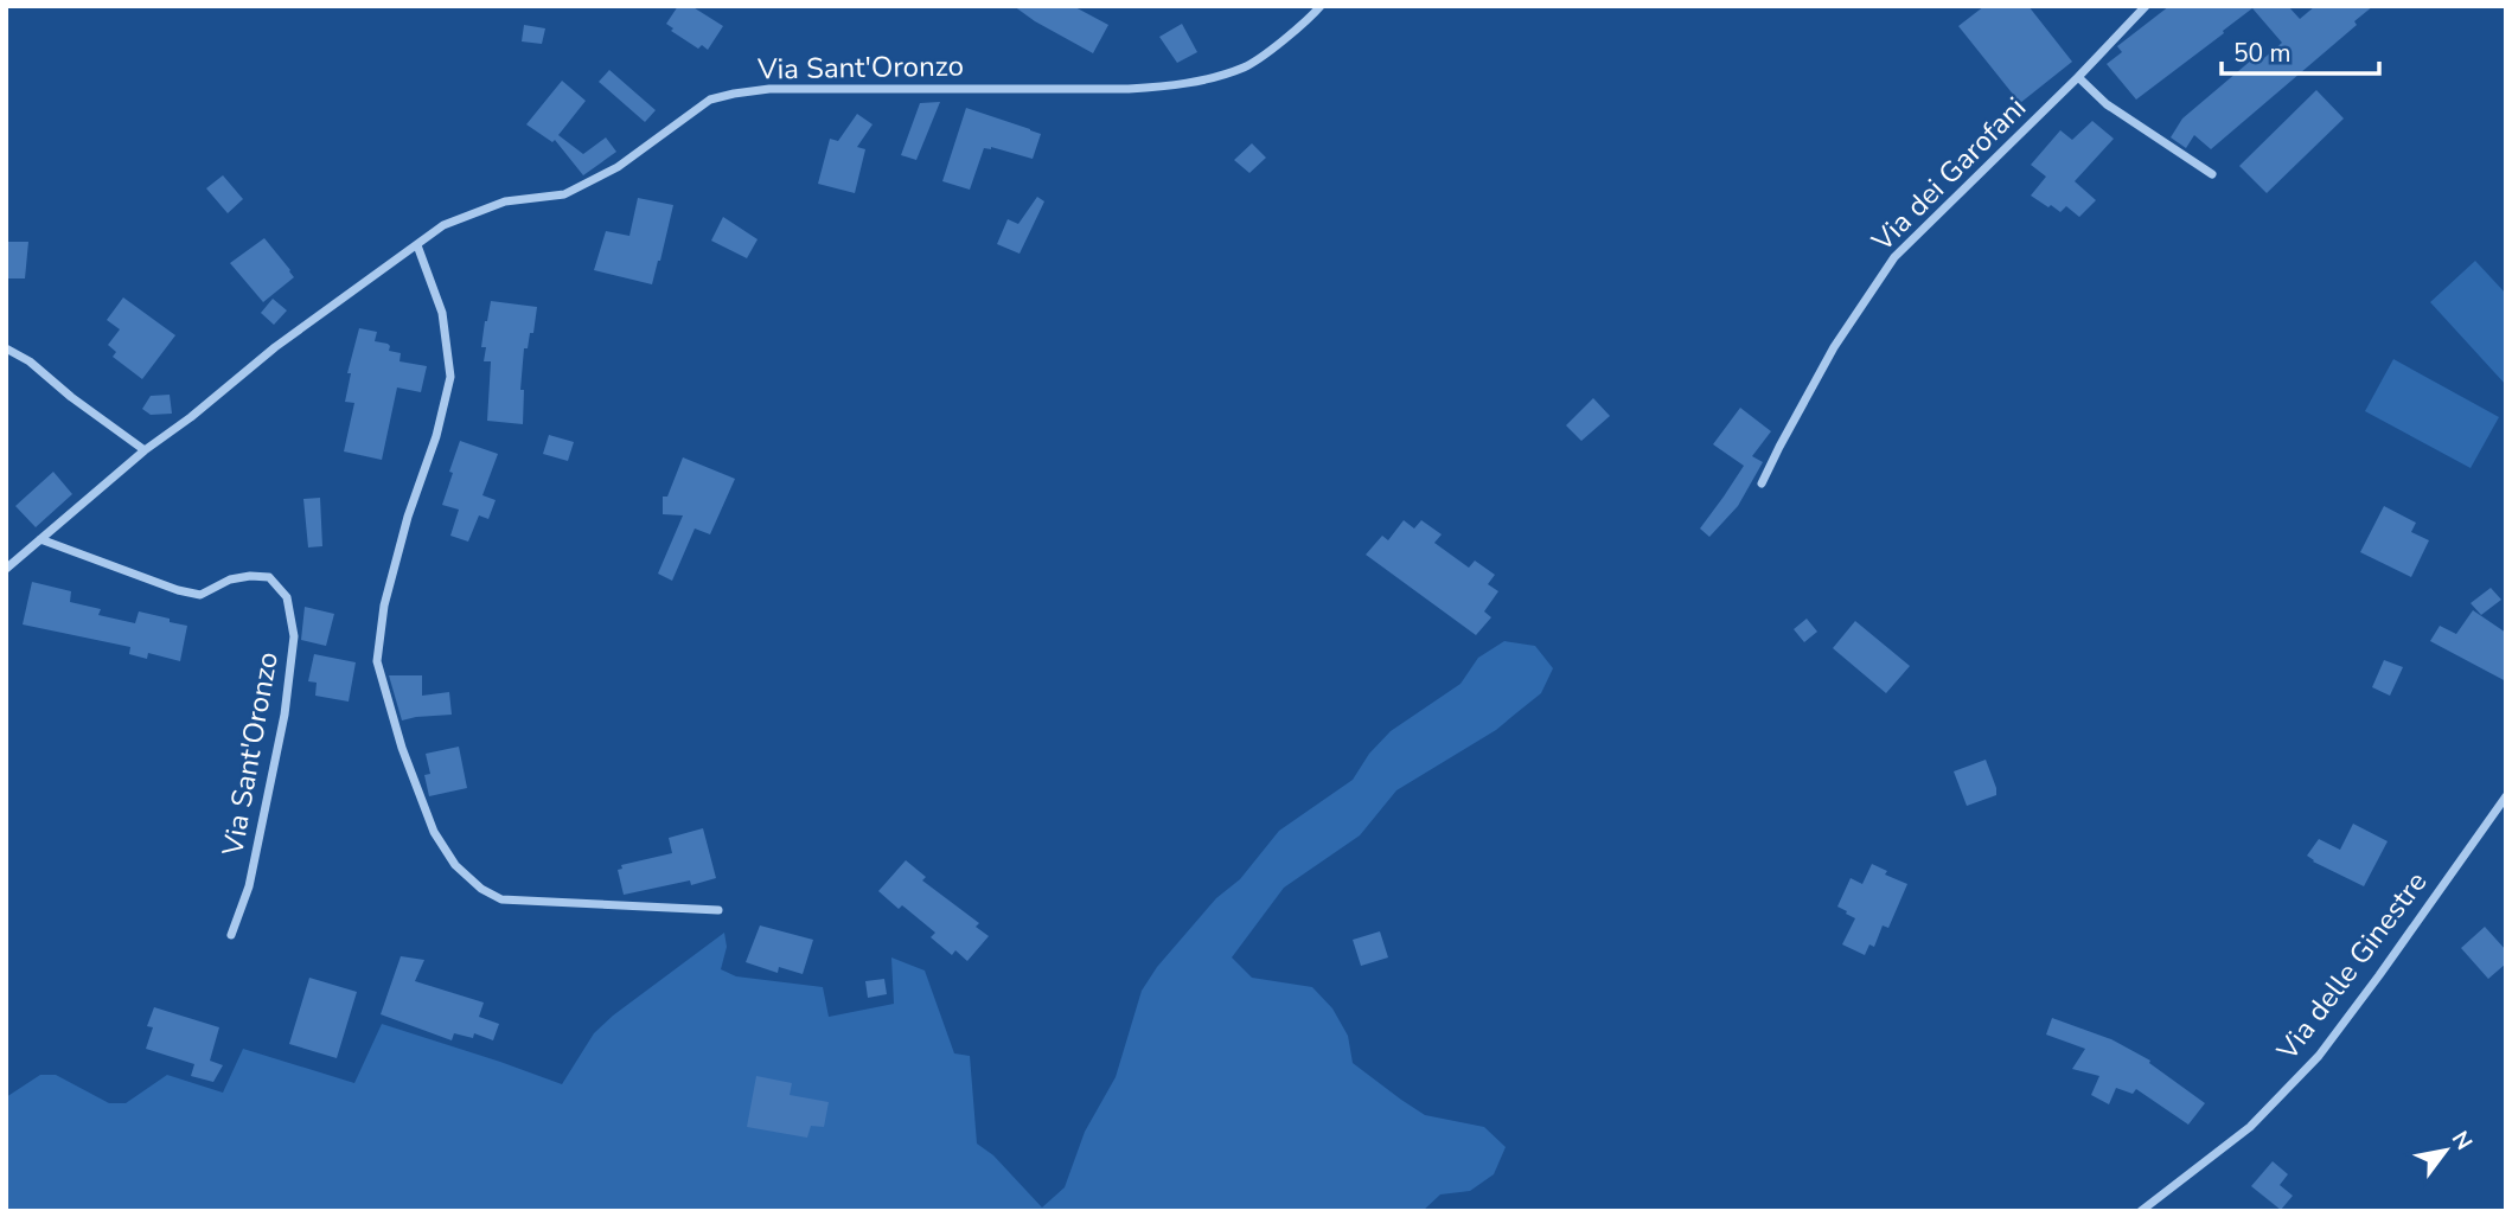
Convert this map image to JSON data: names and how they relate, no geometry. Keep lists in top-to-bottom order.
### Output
{
  "streets": {
    "street": ["Via Sant'Oronzo", "Via dei Garofani", "Via delle Ginestre"]
  },
  "scale_bar": "50 m",
  "north": "top right"
}
